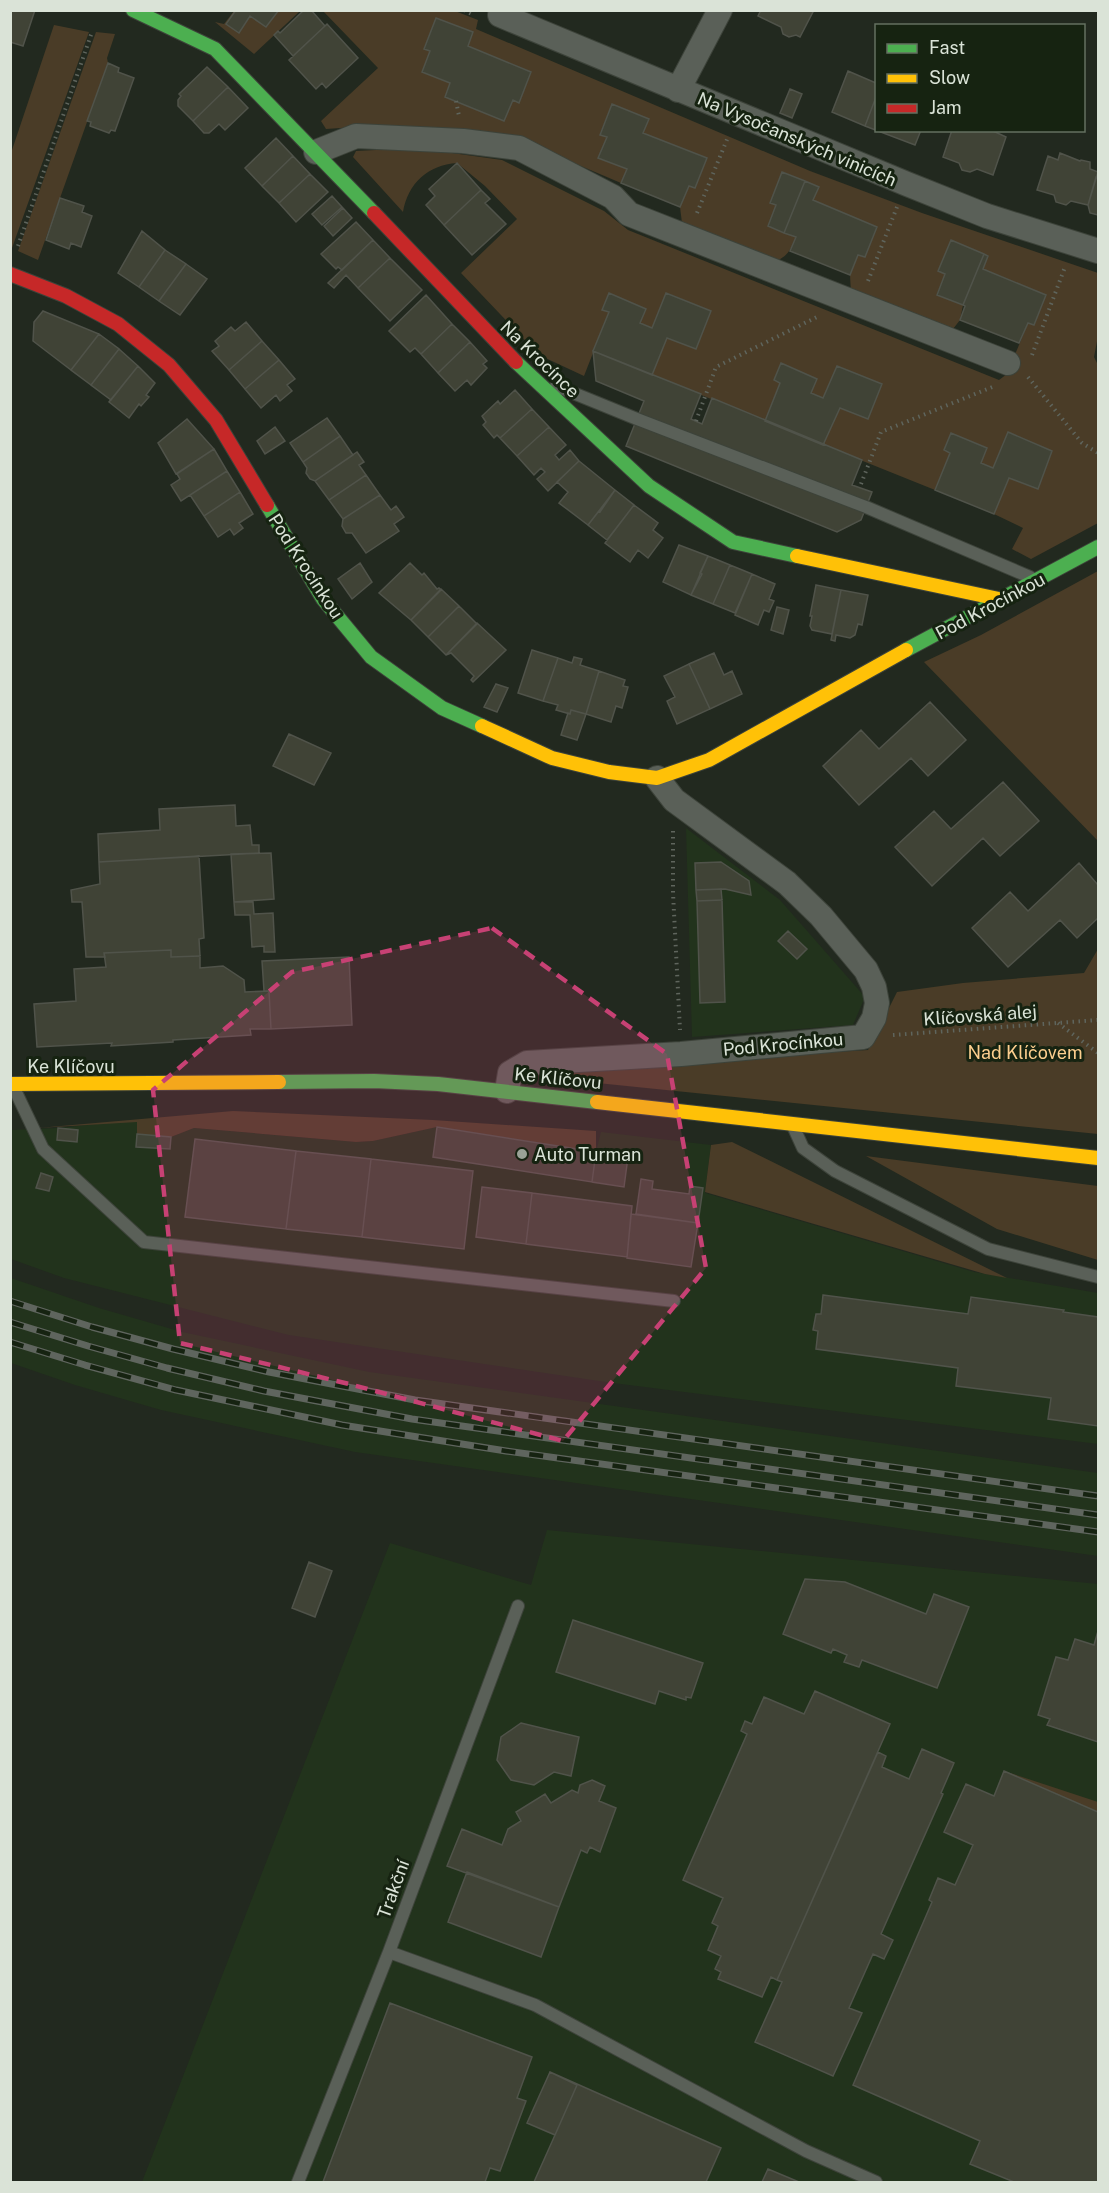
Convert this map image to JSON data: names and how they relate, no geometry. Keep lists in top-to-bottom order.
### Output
{
  "streets": {
    "street": [
      "Na Vysočanských vinicích",
      "Na Krocínce",
      "Pod Krocínkou",
      "Ke Klíčovu"
    ],
    "lane": ["Trakční"],
    "path": ["Klíčovská alej"]
  },
  "crossings": [
    ["Na Krocínce", "Pod Krocínkou"],
    ["Pod Krocínkou", "Klíčovská alej"],
    ["Pod Krocínkou", "Ke Klíčovu"]
  ],
  "parks": ["Nad Klíčovem"],
  "places": ["Auto Turman"],
  "legend": ["Fast", "Slow", "Jam"]
}
